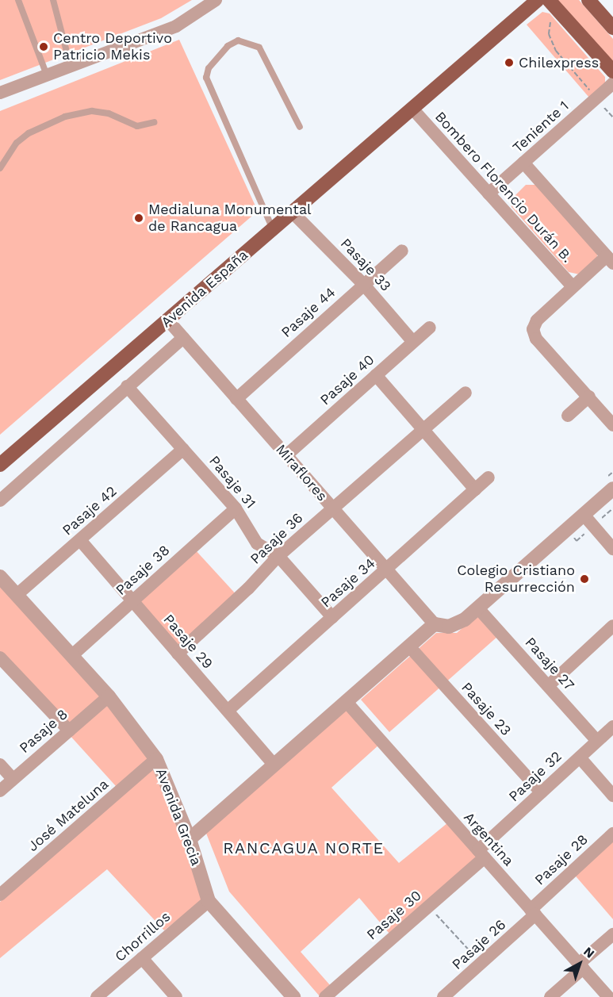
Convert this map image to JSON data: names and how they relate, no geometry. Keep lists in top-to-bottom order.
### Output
{
  "streets": {
    "main road": ["Avenida España"],
    "street": [
      "Teniente 1",
      "Bombero Florencio Durán B.",
      "Pasaje 33",
      "Pasaje 44",
      "Pasaje 40",
      "Miraflores",
      "Pasaje 31",
      "Pasaje 42",
      "Pasaje 36",
      "Pasaje 38",
      "Pasaje 34",
      "Pasaje 29",
      "Pasaje 27",
      "Pasaje 23",
      "Pasaje 8",
      "Pasaje 32",
      "José Mateluna",
      "Avenida Grecia",
      "Argentina",
      "Pasaje 28",
      "Pasaje 30",
      "Chorrillos",
      "Pasaje 26"
    ]
  },
  "crossings": [
    ["Teniente 1", "Bombero Florencio Durán B."],
    ["Bombero Florencio Durán B.", "Avenida España"],
    ["Pasaje 33", "Avenida España"],
    ["Pasaje 33", "Pasaje 44"],
    ["Pasaje 33", "Pasaje 40"],
    ["Avenida España", "Miraflores"],
    ["Avenida España", "Pasaje 31"],
    ["Pasaje 44", "Miraflores"],
    ["Pasaje 40", "Miraflores"],
    ["Miraflores", "Pasaje 36"],
    ["Miraflores", "Pasaje 34"],
    ["Pasaje 31", "Pasaje 42"],
    ["Pasaje 31", "Pasaje 36"],
    ["Pasaje 31", "Pasaje 38"],
    ["Pasaje 31", "Pasaje 34"],
    ["Pasaje 42", "Pasaje 29"],
    ["Pasaje 42", "Avenida Grecia"],
    ["Pasaje 36", "Pasaje 29"],
    ["Pasaje 38", "Pasaje 29"],
    ["Pasaje 38", "Avenida Grecia"],
    ["Pasaje 34", "Pasaje 29"],
    ["Pasaje 27", "Pasaje 32"],
    ["Pasaje 23", "Pasaje 32"],
    ["Pasaje 8", "Avenida Grecia"],
    ["Pasaje 32", "Argentina"],
    ["Pasaje 32", "Pasaje 30"],
    ["José Mateluna", "Avenida Grecia"],
    ["Avenida Grecia", "Chorrillos"],
    ["Argentina", "Pasaje 28"],
    ["Argentina", "Pasaje 30"],
    ["Argentina", "Pasaje 26"],
    ["Pasaje 28", "Pasaje 26"]
  ],
  "districts": ["RANCAGUA NORTE"],
  "places": [
    "Centro Deportivo Patricio Mekis",
    "Chilexpress",
    "Medialuna Monumental de Rancagua",
    "Colegio Cristiano Resurrección"
  ],
  "north": "top right"
}
